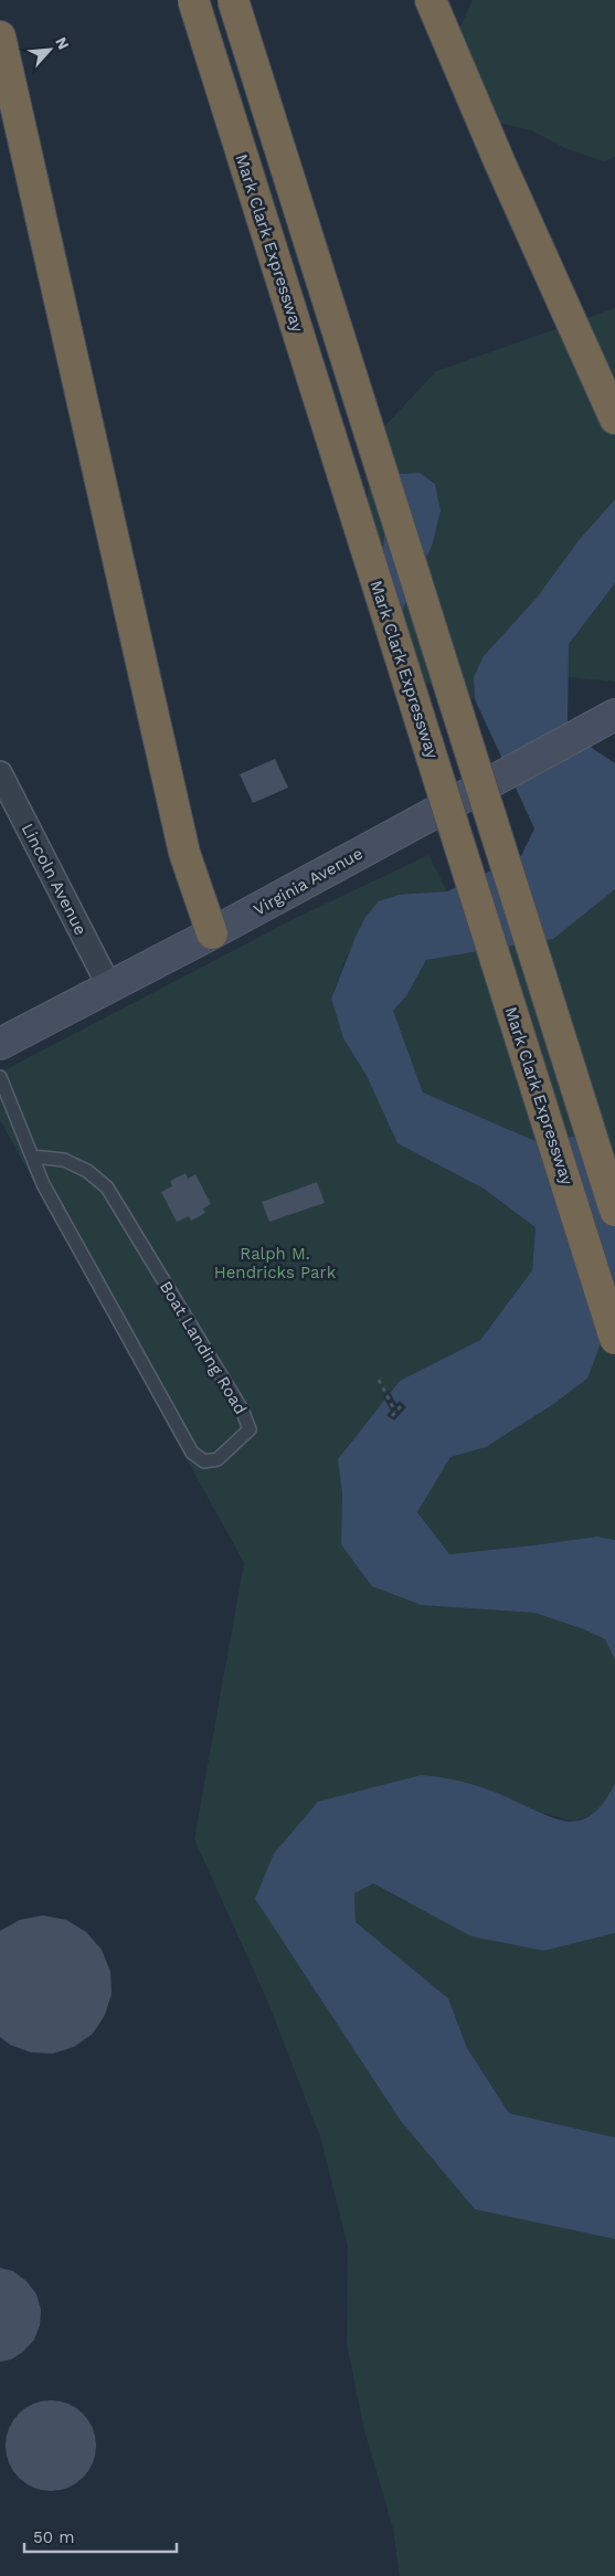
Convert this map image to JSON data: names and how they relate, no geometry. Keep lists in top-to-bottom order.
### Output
{
  "streets": {
    "highway": ["Mark Clark Expressway"],
    "main road": ["Virginia Avenue"],
    "street": ["Lincoln Avenue"],
    "lane": ["Boat Landing Road"]
  },
  "crossings": [
    ["Lincoln Avenue", "Virginia Avenue"]
  ],
  "parks": ["Ralph M. Hendricks Park"],
  "scale_bar": "50 m",
  "north": "top right"
}
